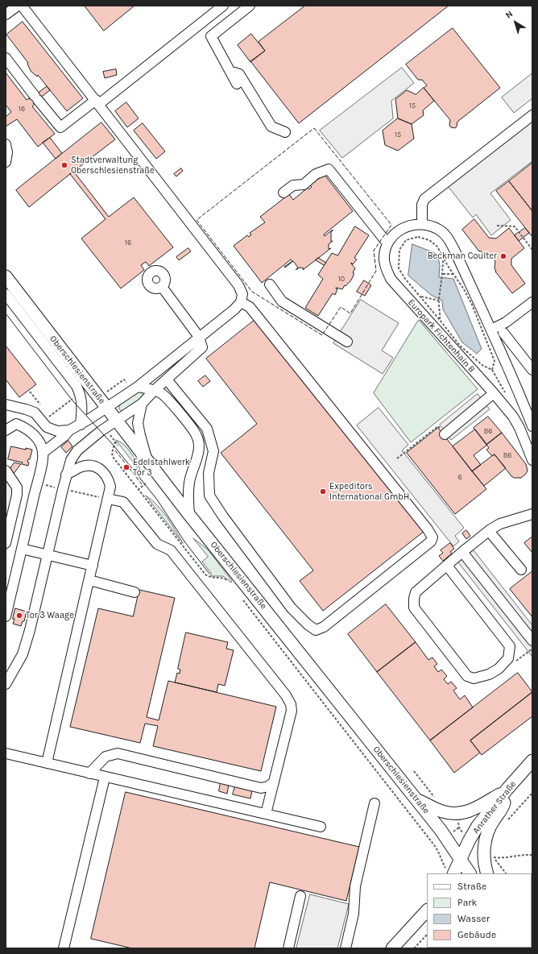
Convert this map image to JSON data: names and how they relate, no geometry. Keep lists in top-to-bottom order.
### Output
{
  "streets": {
    "main road": ["Oberschlesienstraße", "Anrather Straße"],
    "street": ["Europark Fichtenhain B"]
  },
  "crossings": [
    ["Oberschlesienstraße", "Anrather Straße"]
  ],
  "places": [
    "Stadtverwaltung Oberschlesienstraße",
    "Beckman Coulter",
    "Edelstahlwerk Tor 3",
    "Expeditors International GmbH",
    "Tor 3 Waage"
  ],
  "house_numbers": [
    "15",
    "16",
    "15",
    "16",
    "10",
    "B6",
    "B6",
    "6"
  ],
  "legend": [
    "Straße",
    "Park",
    "Wasser",
    "Gebäude"
  ],
  "north": "top left"
}
